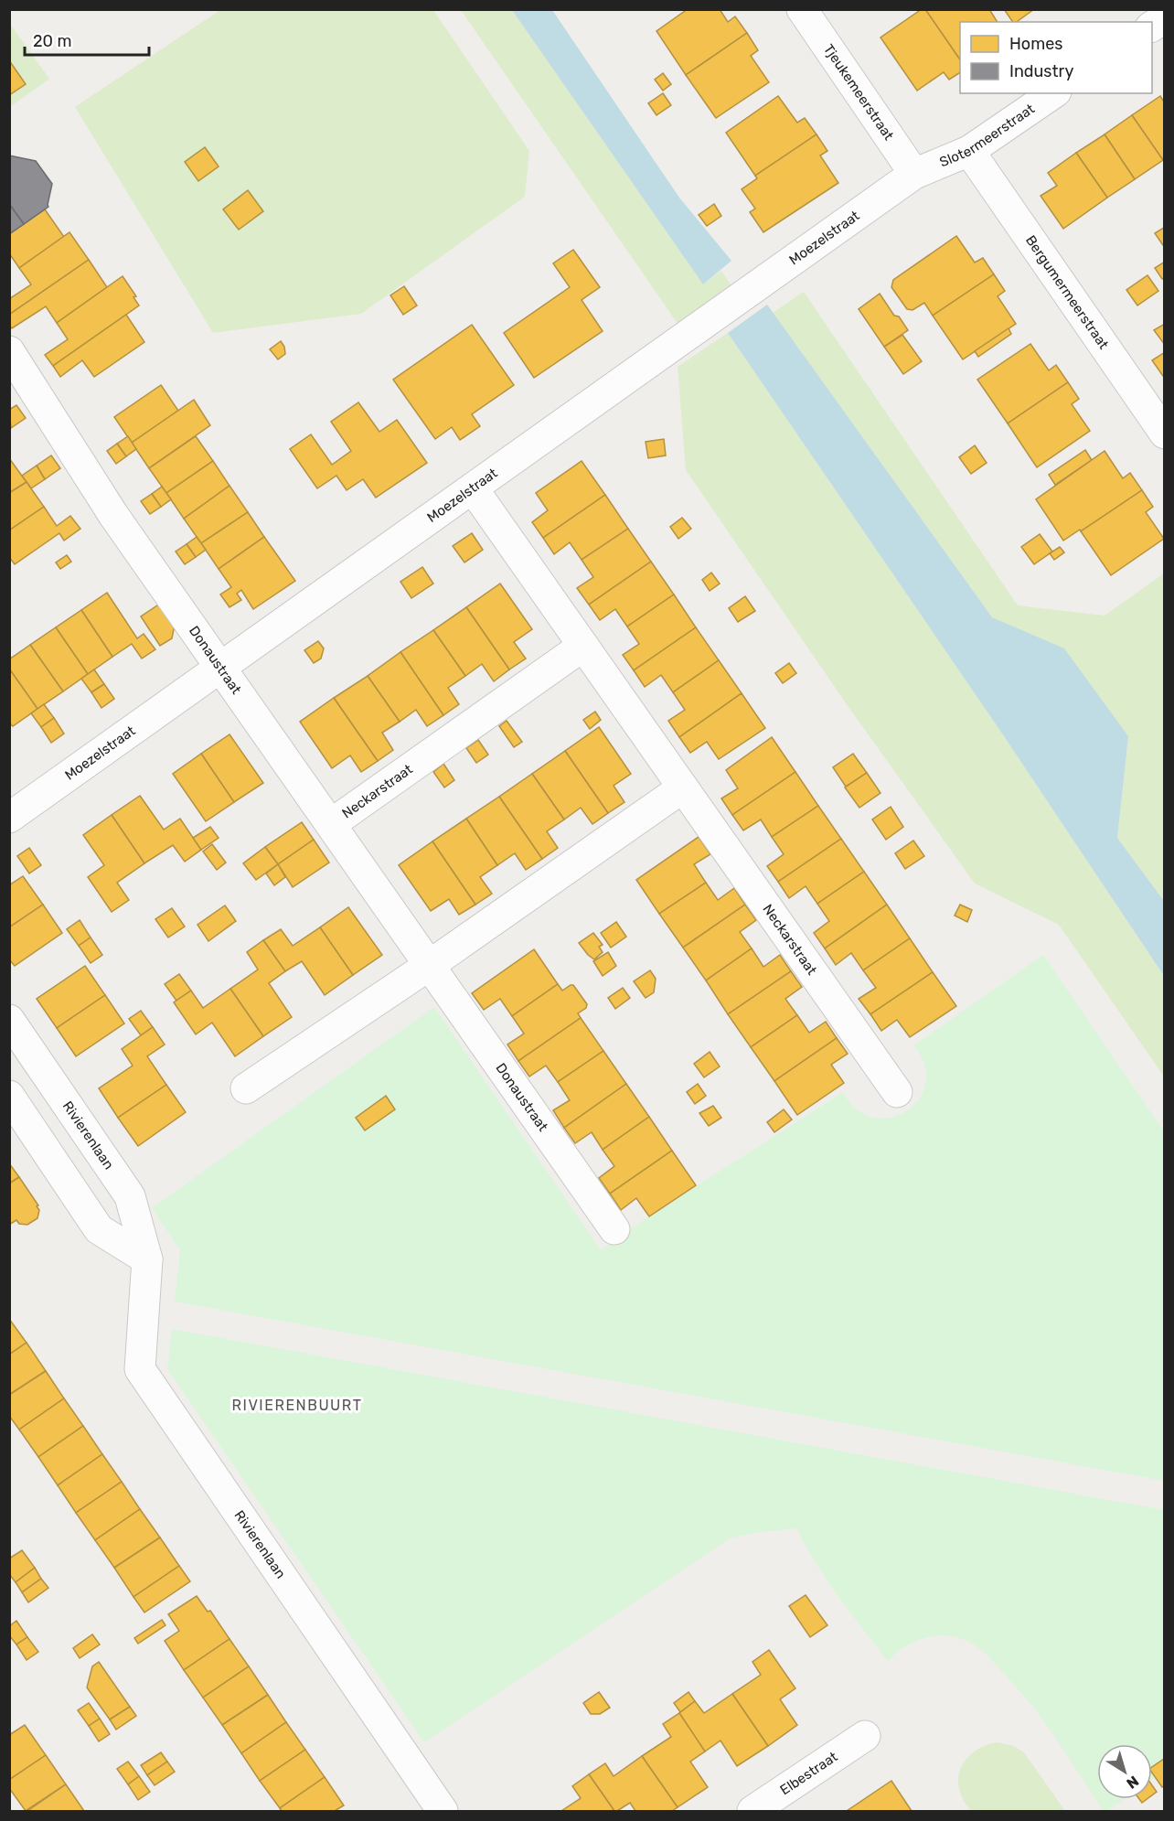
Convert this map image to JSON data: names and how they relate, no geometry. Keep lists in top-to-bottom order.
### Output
{
  "streets": {
    "street": [
      "Tjeukemeerstraat",
      "Slotermeerstraat",
      "Moezelstraat",
      "Bergumermeerstraat",
      "Donaustraat",
      "Neckarstraat",
      "Rivierenlaan",
      "Elbestraat"
    ]
  },
  "crossings": [
    ["Tjeukemeerstraat", "Slotermeerstraat"],
    ["Tjeukemeerstraat", "Moezelstraat"],
    ["Slotermeerstraat", "Moezelstraat"],
    ["Slotermeerstraat", "Bergumermeerstraat"],
    ["Moezelstraat", "Donaustraat"],
    ["Moezelstraat", "Neckarstraat"],
    ["Donaustraat", "Neckarstraat"]
  ],
  "districts": ["RIVIERENBUURT"],
  "legend": ["Homes", "Industry"],
  "scale_bar": "20 m",
  "north": "bottom right"
}
